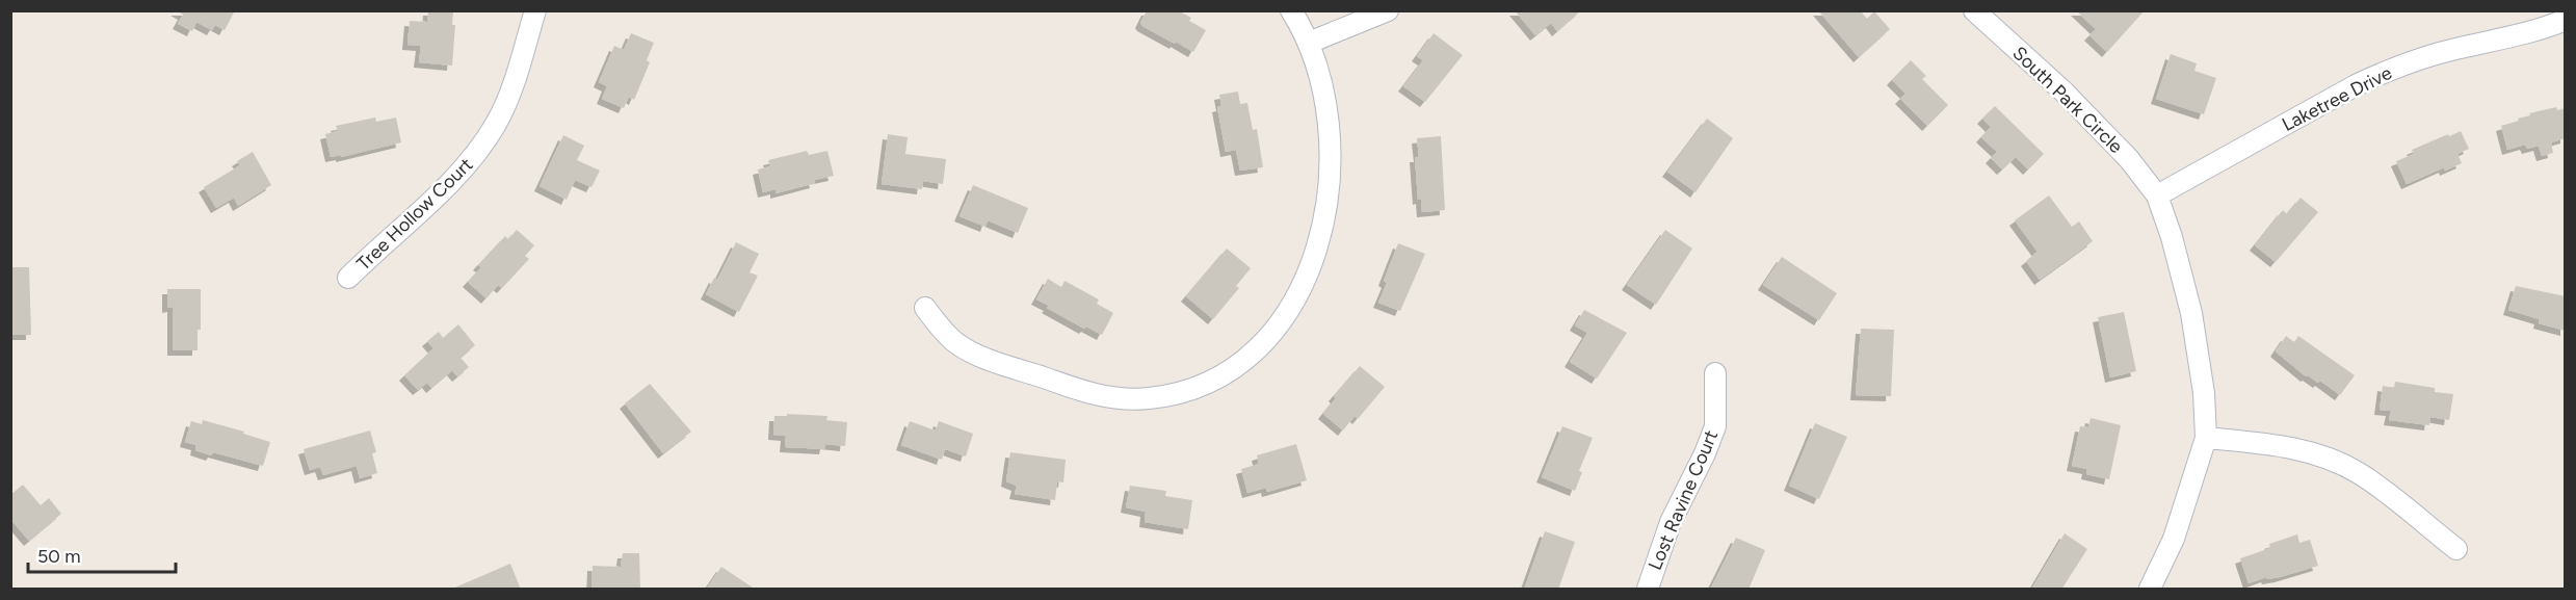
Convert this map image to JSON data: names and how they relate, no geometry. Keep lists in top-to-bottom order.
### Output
{
  "streets": {
    "street": [
      "Laketree Drive",
      "South Park Circle",
      "Tree Hollow Court",
      "Lost Ravine Court"
    ]
  },
  "crossings": [
    ["Laketree Drive", "South Park Circle"]
  ],
  "scale_bar": "50 m"
}
